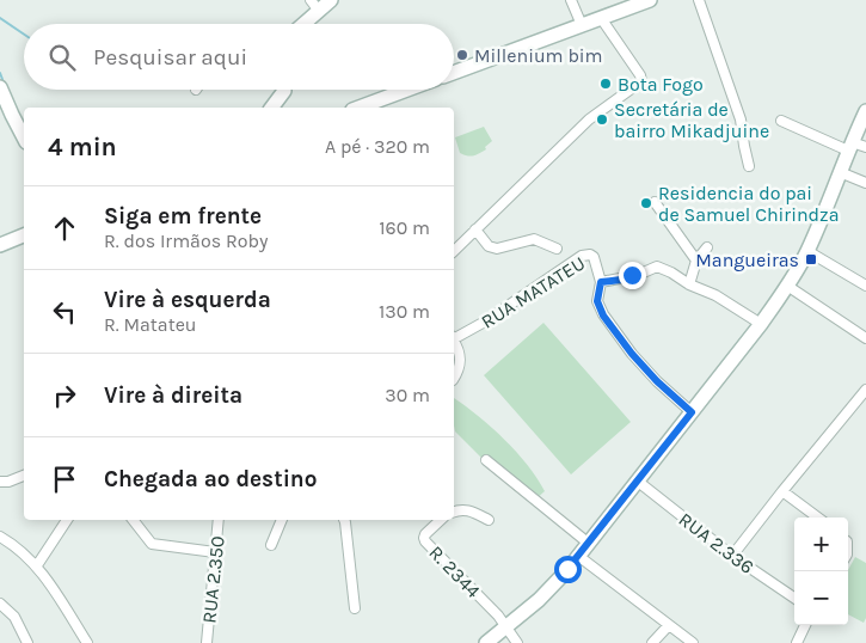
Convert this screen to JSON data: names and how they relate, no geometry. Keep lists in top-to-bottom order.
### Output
{
  "streets": {
    "street": [
      "RUA MATATEU",
      "RUA 2.336",
      "R. 2344",
      "RUA 2.350"
    ]
  },
  "places": {
    "other": [
      "Millenium bim",
      "Bota Fogo",
      "Secretária de bairro Mikadjuine",
      "Residencia do pai de Samuel Chirindza"
    ],
    "transit": ["Mangueiras"]
  },
  "page": {
    "search": "Pesquisar aqui",
    "heading": ["4 min", "A pé · 320 m"],
    "list": [
      ["Siga em frente", "R. dos Irmãos Roby", "160 m"],
      ["Vire à esquerda", "R. Matateu", "130 m"],
      ["Vire à direita", "30 m"],
      "Chegada ao destino"
    ],
    "map_buttons": ["+", "−"]
  }
}
